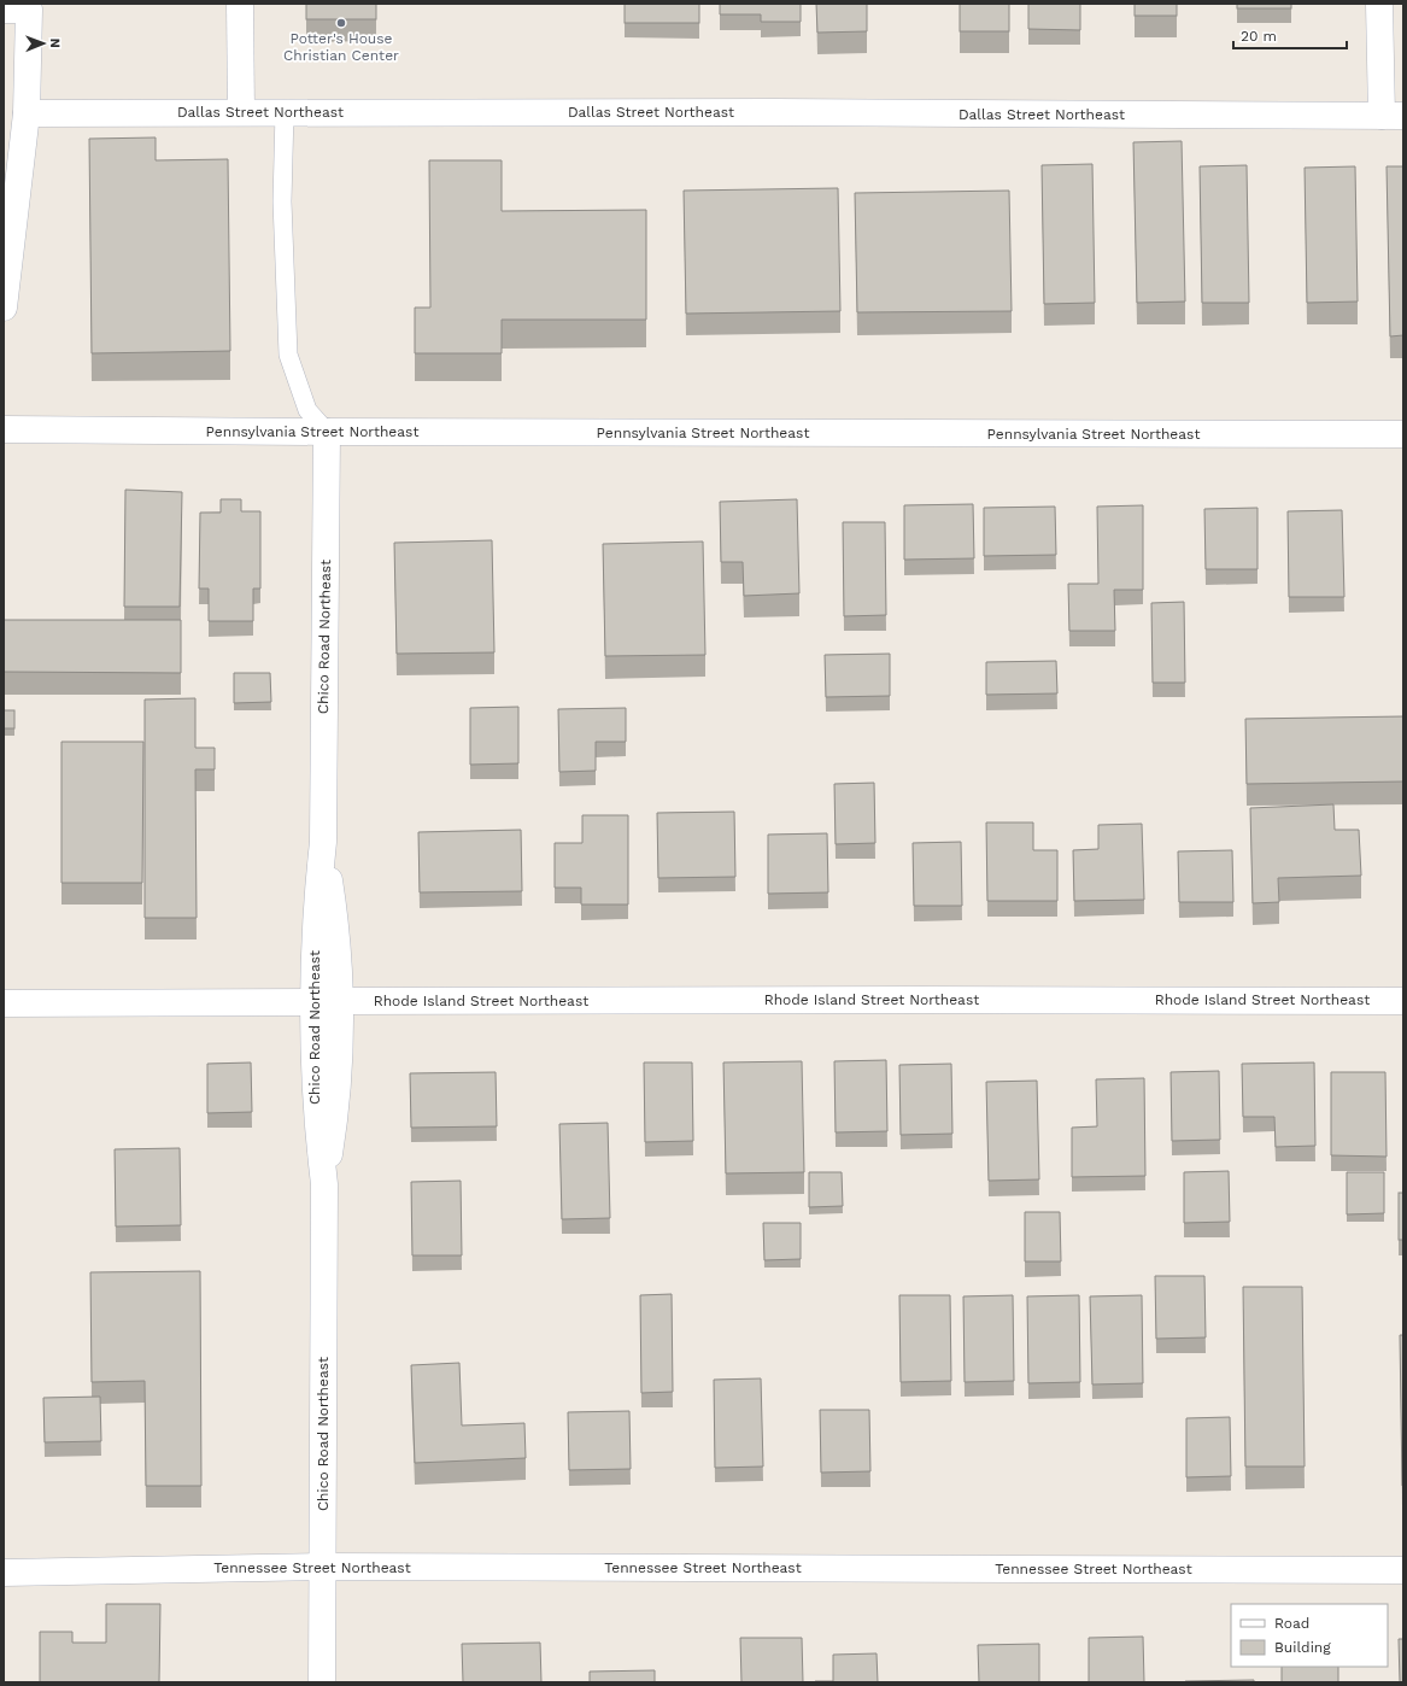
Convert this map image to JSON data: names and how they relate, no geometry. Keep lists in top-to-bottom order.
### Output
{
  "streets": {
    "street": [
      "Dallas Street Northeast",
      "Pennsylvania Street Northeast",
      "Chico Road Northeast",
      "Rhode Island Street Northeast",
      "Tennessee Street Northeast"
    ]
  },
  "crossings": [
    ["Pennsylvania Street Northeast", "Chico Road Northeast"],
    ["Chico Road Northeast", "Rhode Island Street Northeast"],
    ["Chico Road Northeast", "Tennessee Street Northeast"]
  ],
  "places": ["Potter's House Christian Center"],
  "legend": ["Road", "Building"],
  "scale_bar": "20 m",
  "north": "right"
}
